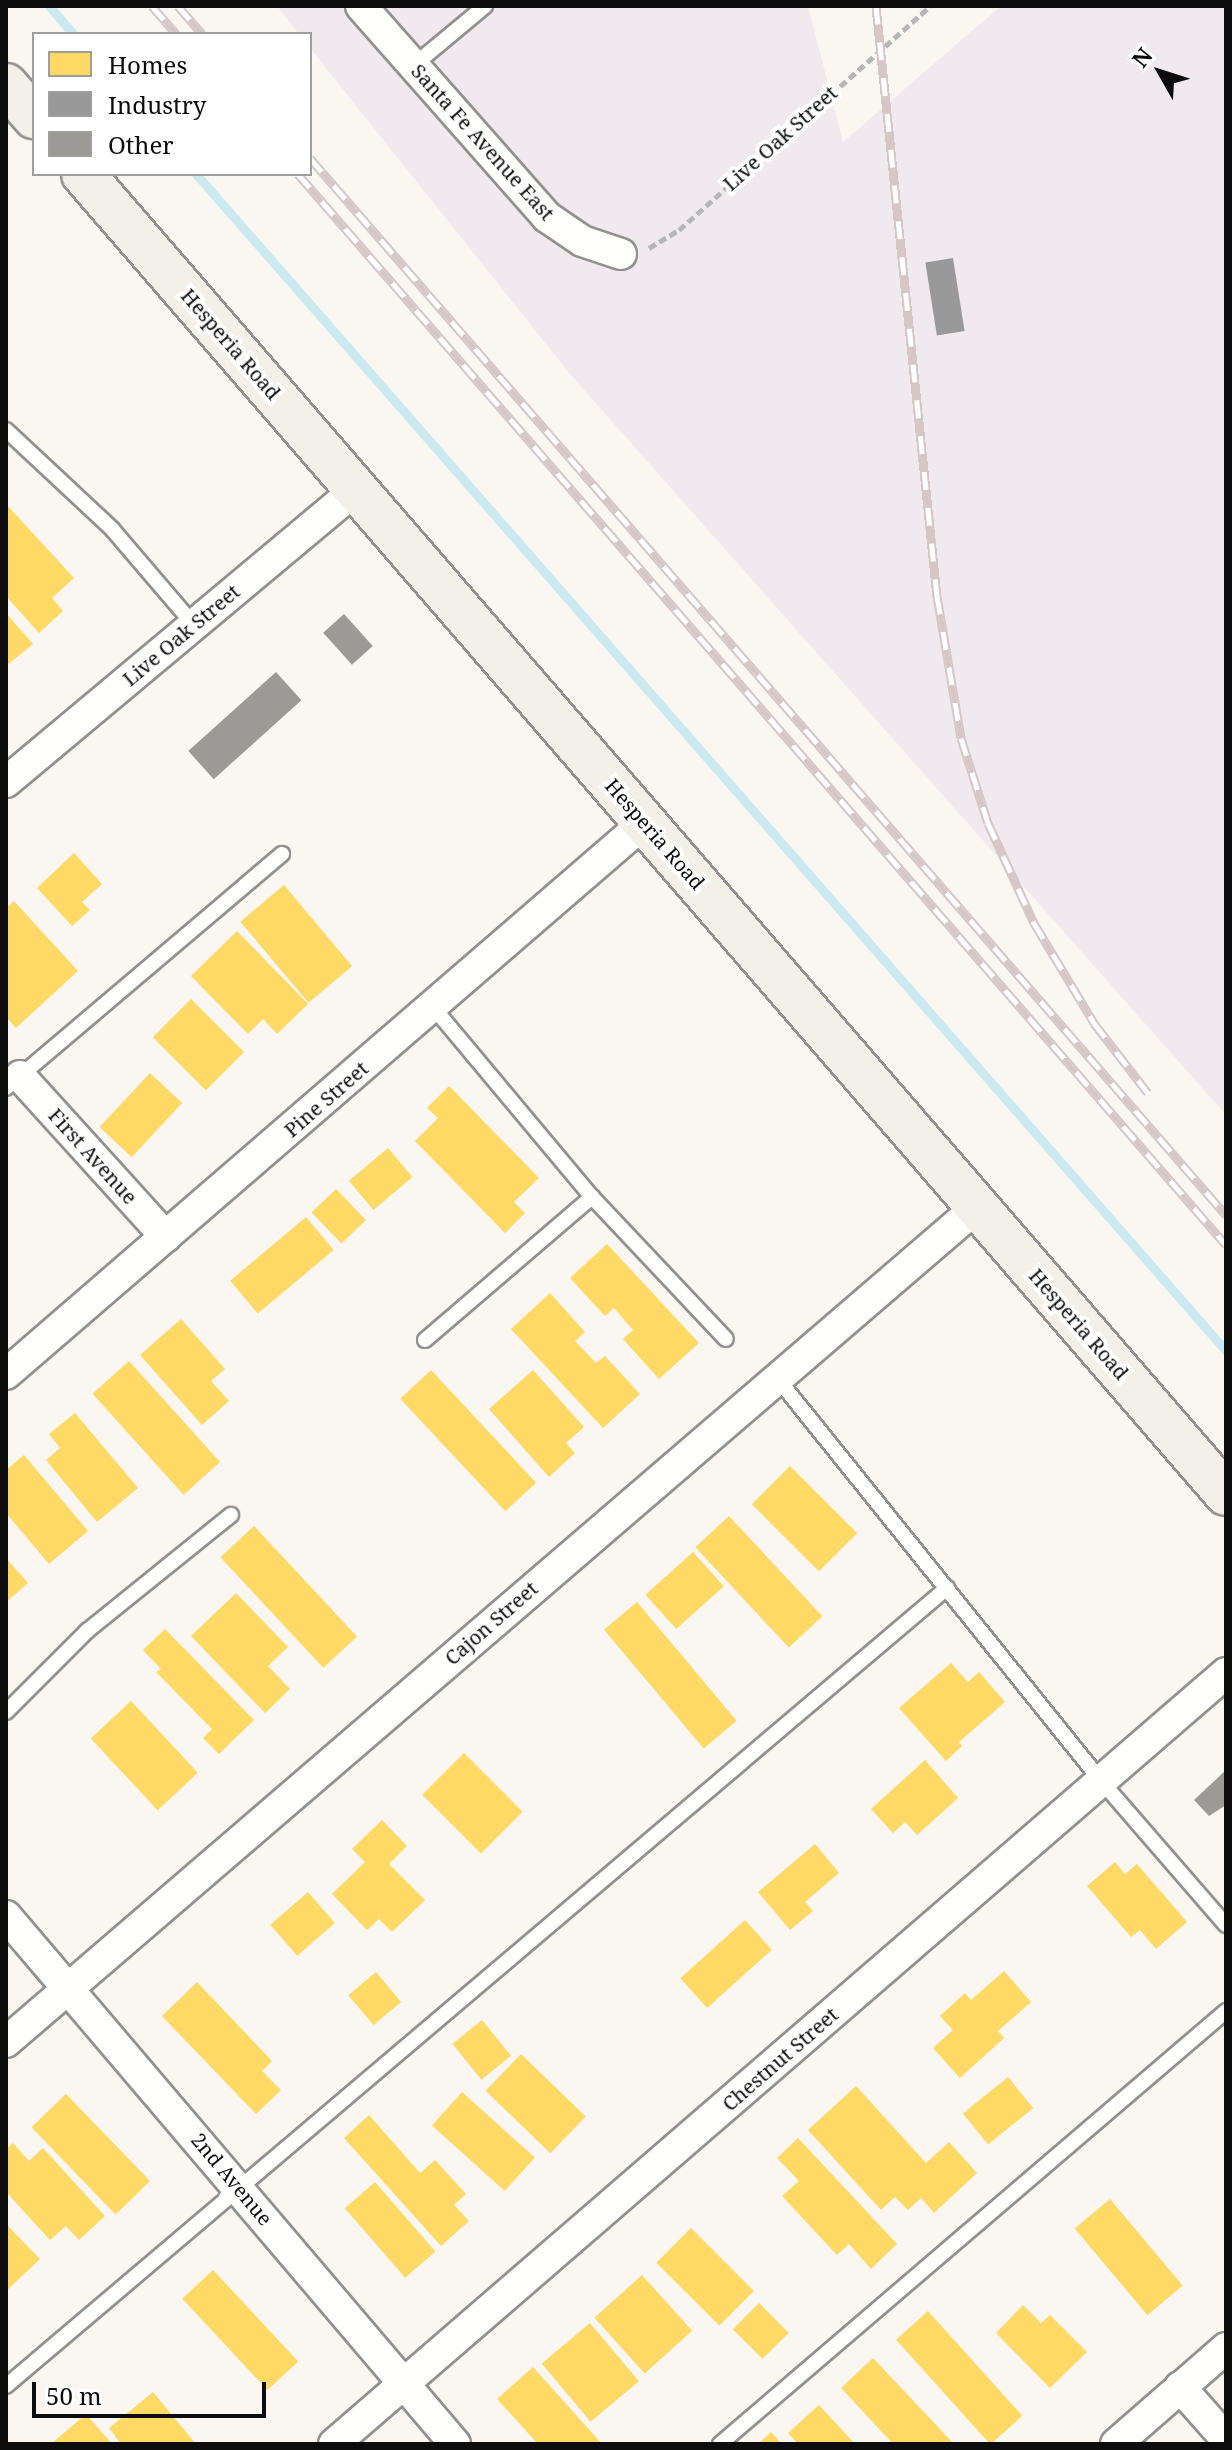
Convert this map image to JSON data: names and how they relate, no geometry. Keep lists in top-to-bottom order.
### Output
{
  "streets": {
    "main road": ["Hesperia Road"],
    "street": [
      "Live Oak Street",
      "Santa Fe Avenue East",
      "Pine Street",
      "First Avenue",
      "Cajon Street",
      "Chestnut Street",
      "2nd Avenue"
    ]
  },
  "crossings": [
    ["Live Oak Street", "Santa Fe Avenue East"],
    ["Live Oak Street", "Hesperia Road"],
    ["Hesperia Road", "Pine Street"],
    ["Hesperia Road", "Cajon Street"],
    ["Pine Street", "First Avenue"],
    ["Cajon Street", "2nd Avenue"],
    ["Chestnut Street", "2nd Avenue"]
  ],
  "legend": ["Homes", "Industry", "Other"],
  "scale_bar": "50 m",
  "north": "top left"
}
